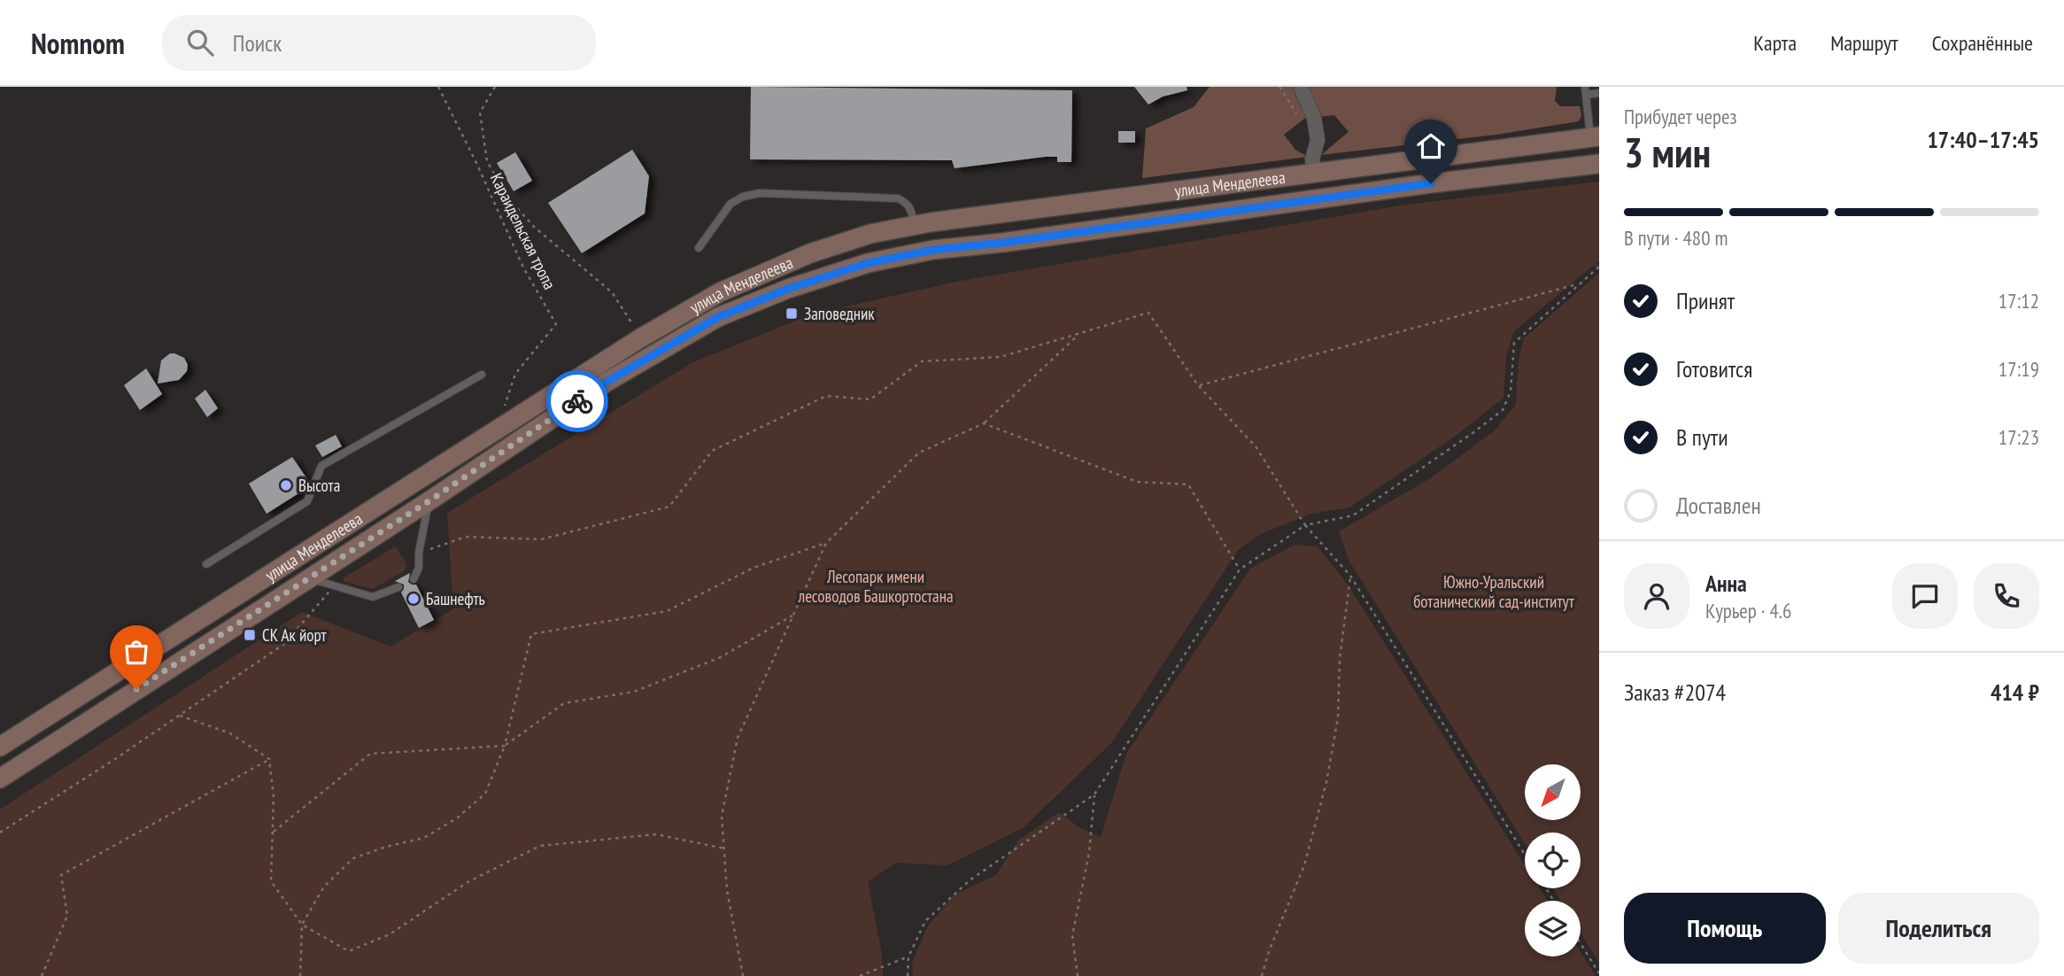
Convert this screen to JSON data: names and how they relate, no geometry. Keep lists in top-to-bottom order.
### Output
{
  "streets": {
    "main road": ["улица Менделеева"],
    "path": ["Караидельская тропа"]
  },
  "parks": ["Лесопарк имени лесоводов Башкортостана", "Южно-Уральский ботанический сад-институт"],
  "places": {
    "transit": ["Заповедник", "СК Ак йорт"],
    "other": ["Высота", "Башнефть"]
  },
  "north": "bottom left",
  "page": {
    "header": "Nomnom",
    "search": "Поиск",
    "nav": ["Карта", "Маршрут", "Сохранённые"],
    "heading": ["3 мин", "Прибудет через", "17:40–17:45"],
    "panel": [
      "Анна",
      "Курьер · 4.6",
      "Заказ #2074",
      "414 ₽"
    ],
    "bar": "В пути · 480 m",
    "list": [
      ["Принят", "17:12"],
      ["Готовится", "17:19"],
      ["В пути", "17:23"],
      "Доставлен"
    ],
    "buttons": ["Помощь", "Поделиться"]
  }
}
